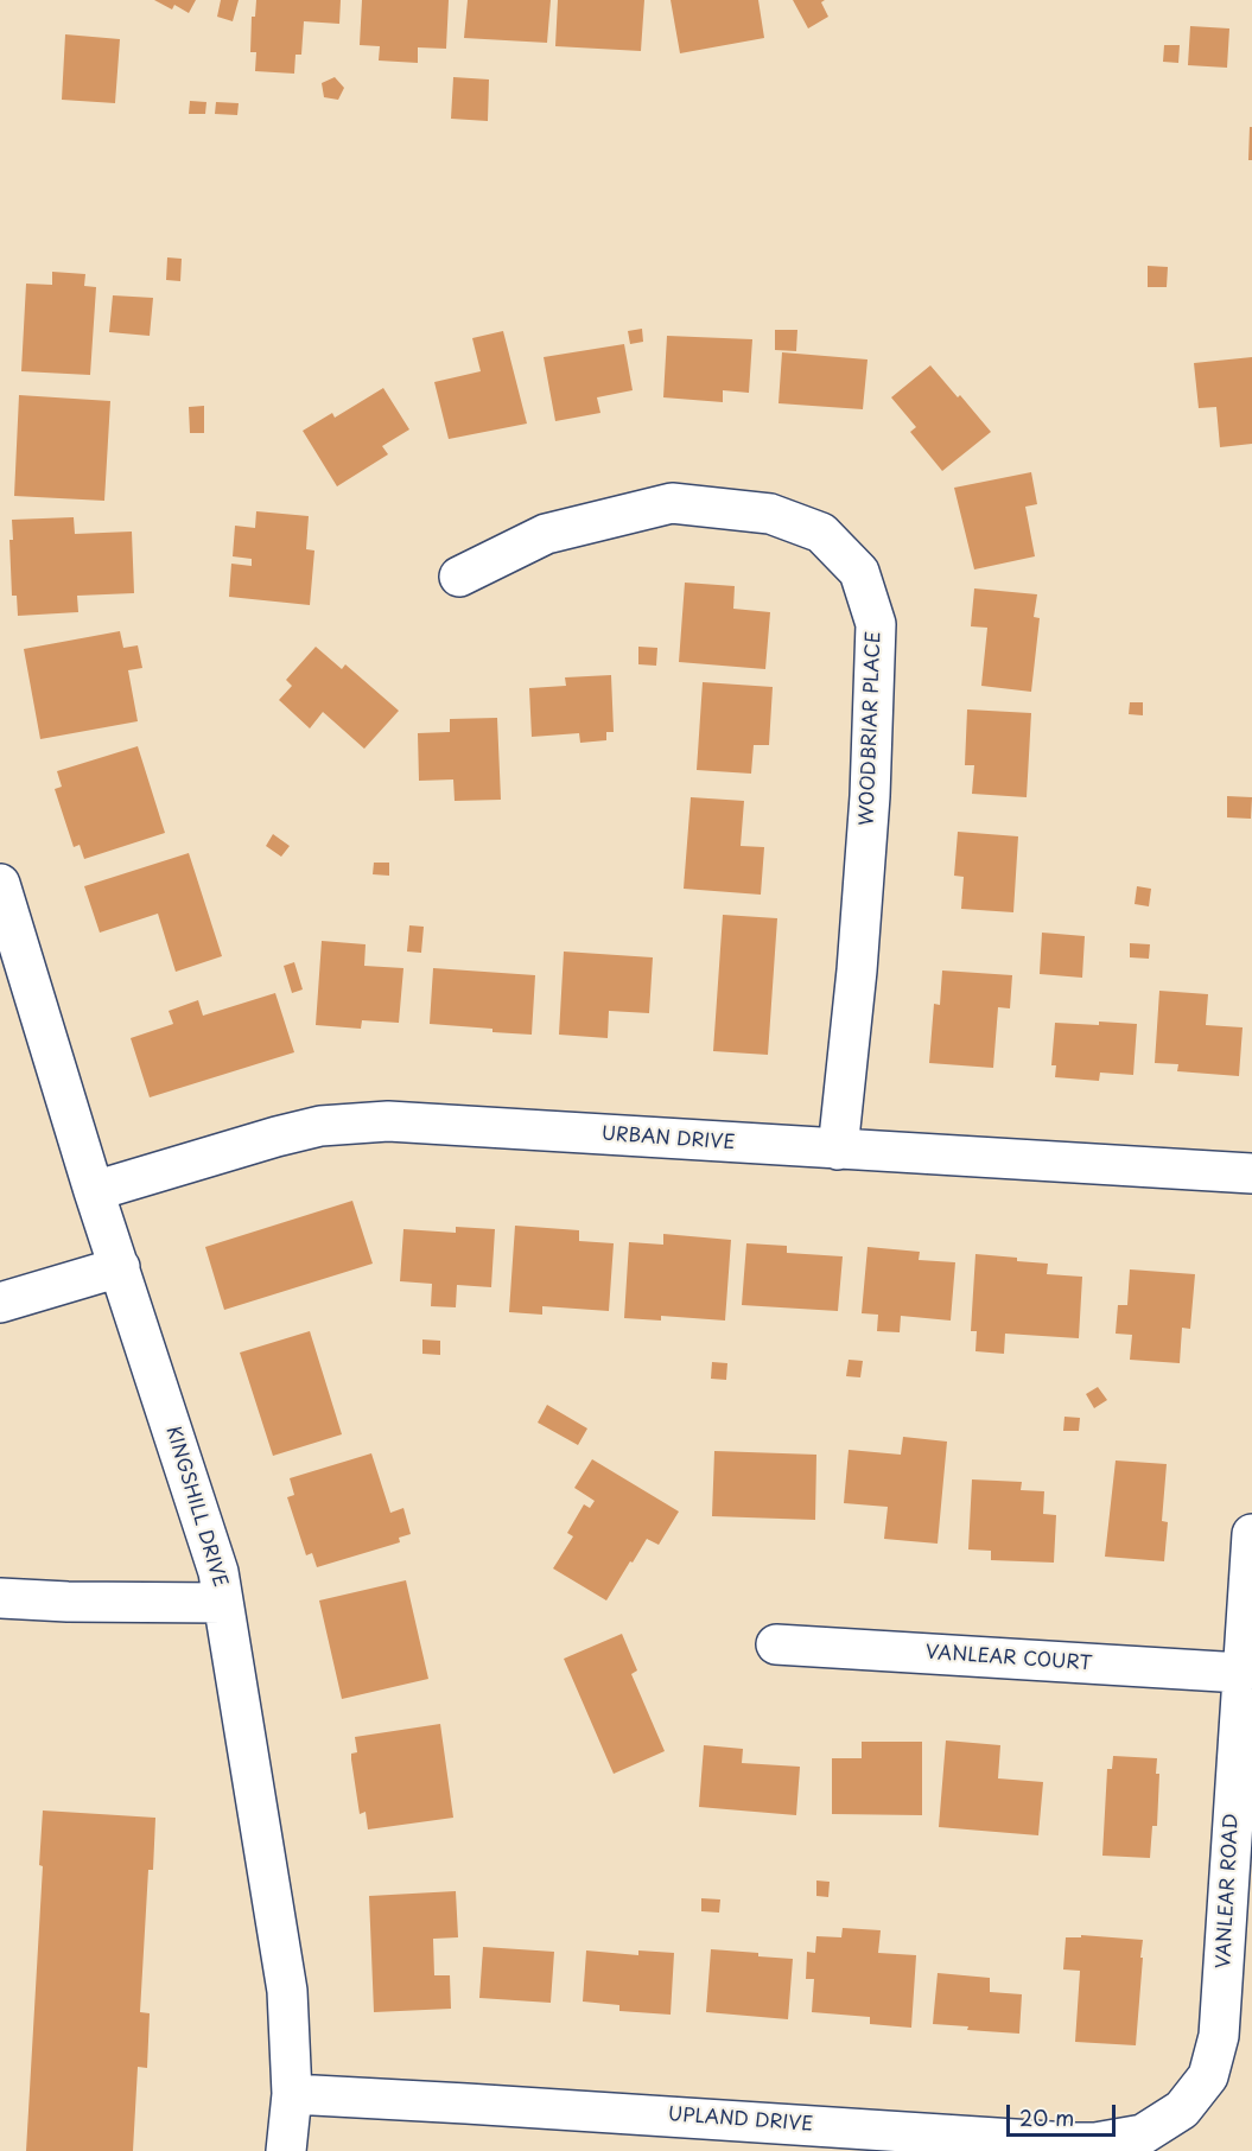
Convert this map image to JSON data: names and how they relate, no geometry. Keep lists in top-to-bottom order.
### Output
{
  "streets": {
    "street": [
      "WOODBRIAR PLACE",
      "URBAN DRIVE",
      "KINGSHILL DRIVE",
      "VANLEAR COURT",
      "VANLEAR ROAD",
      "UPLAND DRIVE"
    ]
  },
  "crossings": [
    ["WOODBRIAR PLACE", "URBAN DRIVE"],
    ["URBAN DRIVE", "KINGSHILL DRIVE"],
    ["KINGSHILL DRIVE", "UPLAND DRIVE"],
    ["VANLEAR COURT", "VANLEAR ROAD"],
    ["VANLEAR ROAD", "UPLAND DRIVE"]
  ],
  "scale_bar": "20 m"
}
